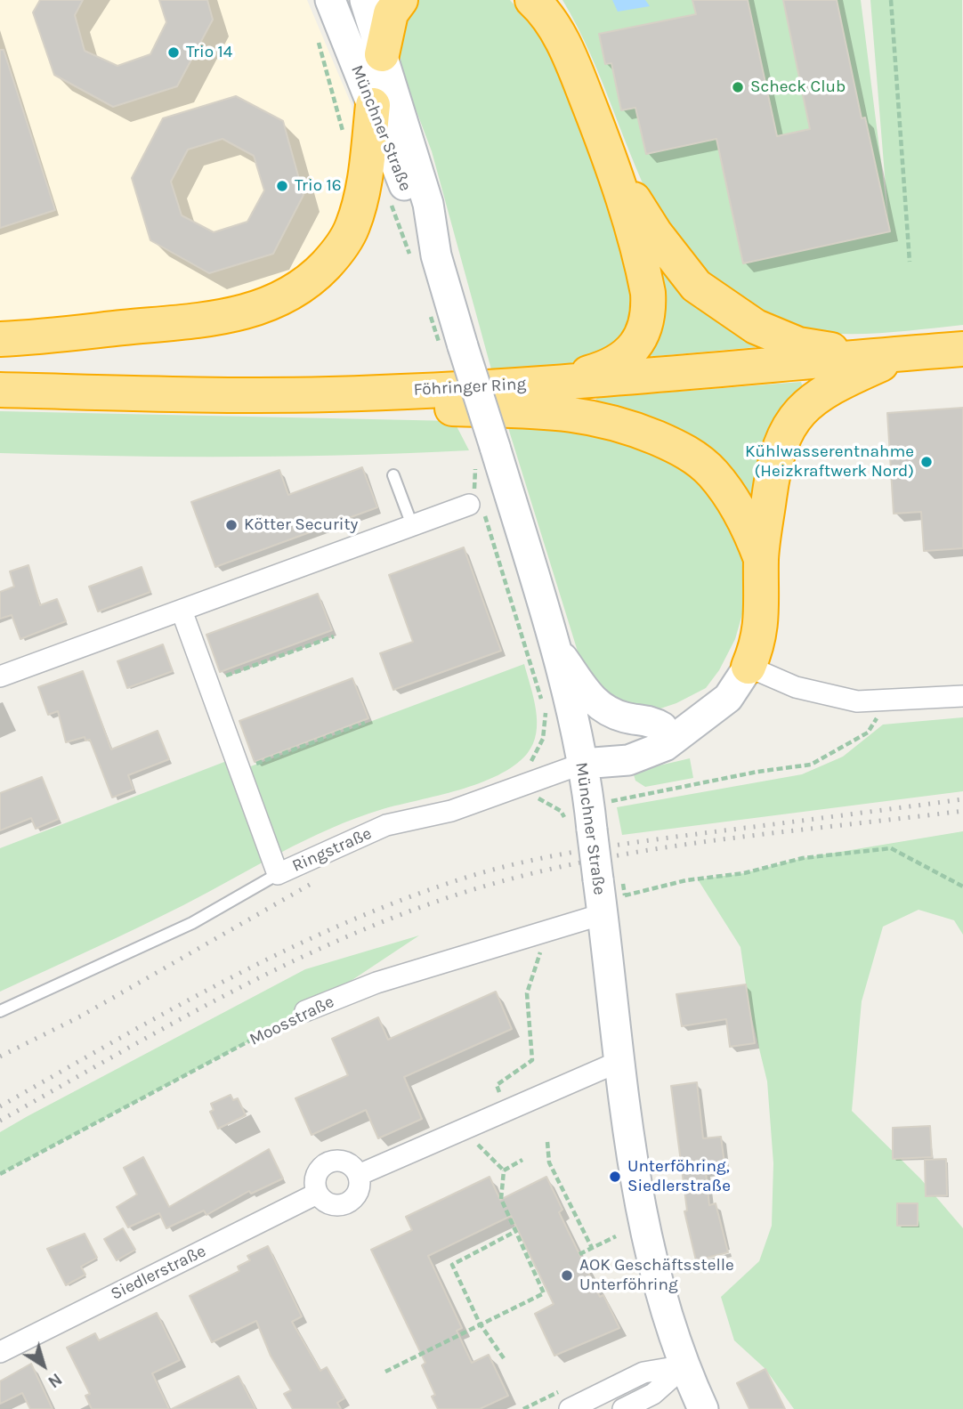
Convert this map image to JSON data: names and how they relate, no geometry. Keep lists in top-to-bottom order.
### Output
{
  "streets": {
    "highway": ["Föhringer Ring"],
    "main road": ["Münchner Straße"],
    "street": ["Ringstraße", "Moosstraße", "Siedlerstraße"]
  },
  "crossings": [
    ["Münchner Straße", "Ringstraße"],
    ["Münchner Straße", "Moosstraße"]
  ],
  "places": [
    "Trio 14",
    "Scheck Club",
    "Trio 16",
    "Kühlwasserentnahme (Heizkraftwerk Nord)",
    "Kötter Security",
    "Unterföhring, Siedlerstraße",
    "AOK Geschäftsstelle Unterföhring"
  ],
  "north": "bottom right"
}
